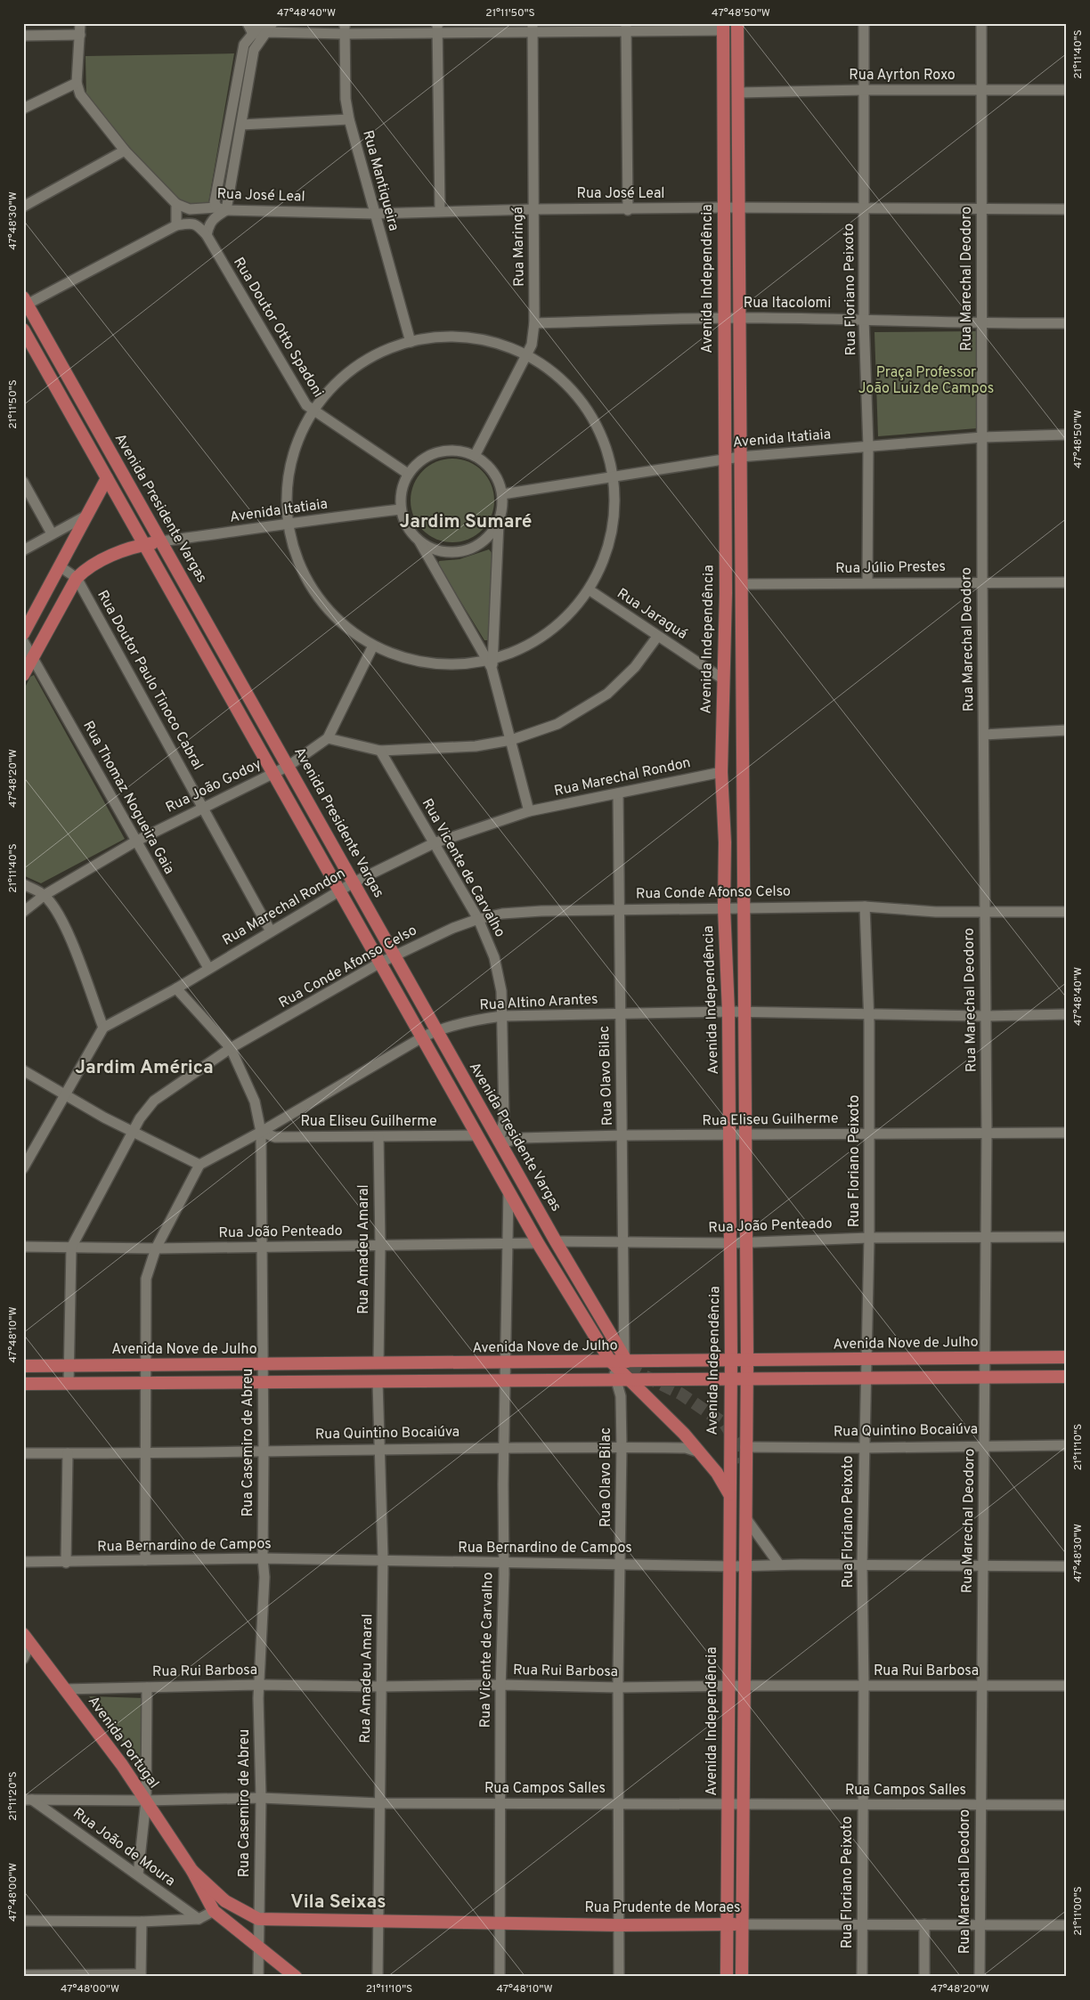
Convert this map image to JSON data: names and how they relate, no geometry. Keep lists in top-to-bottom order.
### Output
{
  "streets": {
    "main road": [
      "Avenida Independência",
      "Avenida Presidente Vargas",
      "Avenida Nove de Julho",
      "Avenida Portugal",
      "Rua Prudente de Moraes"
    ],
    "street": [
      "Rua Ayrton Roxo",
      "Rua Mantiqueira",
      "Rua José Leal",
      "Rua Maringá",
      "Rua Marechal Deodoro",
      "Rua Floriano Peixoto",
      "Rua Itacolomi",
      "Rua Doutor Otto Spadoni",
      "Avenida Itatiaia",
      "Rua Júlio Prestes",
      "Rua Jaraguá",
      "Rua Doutor Paulo Tinoco Cabral",
      "Rua Marechal Rondon",
      "Rua João Godoy",
      "Rua Thomaz Nogueira Gaia",
      "Rua Vicente de Carvalho",
      "Rua Conde Afonso Celso",
      "Rua Altino Arantes",
      "Rua Olavo Bilac",
      "Rua Eliseu Guilherme",
      "Rua João Penteado",
      "Rua Amadeu Amaral",
      "Rua Quintino Bocaiúva",
      "Rua Casemiro de Abreu",
      "Rua Bernardino de Campos",
      "Rua Rui Barbosa",
      "Rua Campos Salles",
      "Rua João de Moura"
    ]
  },
  "crossings": [
    ["Rua Ayrton Roxo", "Rua Marechal Deodoro"],
    ["Rua Ayrton Roxo", "Rua Floriano Peixoto"],
    ["Rua Mantiqueira", "Rua José Leal"],
    ["Rua José Leal", "Rua Maringá"],
    ["Rua José Leal", "Avenida Independência"],
    ["Rua José Leal", "Rua Marechal Deodoro"],
    ["Rua José Leal", "Rua Floriano Peixoto"],
    ["Rua Maringá", "Rua Itacolomi"],
    ["Rua Maringá", "Rua Doutor Otto Spadoni"],
    ["Rua Maringá", "Avenida Itatiaia"],
    ["Avenida Independência", "Rua Itacolomi"],
    ["Avenida Independência", "Avenida Itatiaia"],
    ["Avenida Independência", "Rua Jaraguá"],
    ["Avenida Independência", "Rua Marechal Rondon"],
    ["Avenida Independência", "Rua Conde Afonso Celso"],
    ["Avenida Independência", "Rua Altino Arantes"],
    ["Avenida Independência", "Rua Eliseu Guilherme"],
    ["Avenida Independência", "Rua João Penteado"],
    ["Avenida Independência", "Avenida Nove de Julho"],
    ["Avenida Independência", "Rua Bernardino de Campos"],
    ["Avenida Independência", "Rua Rui Barbosa"],
    ["Avenida Independência", "Rua Campos Salles"],
    ["Avenida Independência", "Rua Prudente de Moraes"],
    ["Rua Marechal Deodoro", "Rua Itacolomi"],
    ["Rua Marechal Deodoro", "Avenida Itatiaia"],
    ["Rua Marechal Deodoro", "Rua Júlio Prestes"],
    ["Rua Marechal Deodoro", "Rua Conde Afonso Celso"],
    ["Rua Marechal Deodoro", "Rua Altino Arantes"],
    ["Rua Marechal Deodoro", "Rua Eliseu Guilherme"],
    ["Rua Marechal Deodoro", "Rua João Penteado"],
    ["Rua Marechal Deodoro", "Avenida Nove de Julho"],
    ["Rua Marechal Deodoro", "Rua Quintino Bocaiúva"],
    ["Rua Marechal Deodoro", "Rua Bernardino de Campos"],
    ["Rua Marechal Deodoro", "Rua Rui Barbosa"],
    ["Rua Marechal Deodoro", "Rua Campos Salles"],
    ["Rua Marechal Deodoro", "Rua Prudente de Moraes"],
    ["Rua Floriano Peixoto", "Rua Itacolomi"],
    ["Rua Floriano Peixoto", "Avenida Itatiaia"],
    ["Rua Floriano Peixoto", "Rua Júlio Prestes"],
    ["Rua Floriano Peixoto", "Rua Conde Afonso Celso"],
    ["Rua Floriano Peixoto", "Rua Altino Arantes"],
    ["Rua Floriano Peixoto", "Rua Eliseu Guilherme"],
    ["Rua Floriano Peixoto", "Rua João Penteado"],
    ["Rua Floriano Peixoto", "Avenida Nove de Julho"],
    ["Rua Floriano Peixoto", "Rua Quintino Bocaiúva"],
    ["Rua Floriano Peixoto", "Rua Bernardino de Campos"],
    ["Rua Floriano Peixoto", "Rua Rui Barbosa"],
    ["Rua Floriano Peixoto", "Rua Campos Salles"],
    ["Rua Floriano Peixoto", "Rua Prudente de Moraes"],
    ["Rua Doutor Otto Spadoni", "Avenida Itatiaia"],
    ["Avenida Itatiaia", "Avenida Presidente Vargas"],
    ["Avenida Presidente Vargas", "Rua Marechal Rondon"],
    ["Avenida Presidente Vargas", "Rua João Godoy"],
    ["Avenida Presidente Vargas", "Rua Vicente de Carvalho"],
    ["Avenida Presidente Vargas", "Rua Conde Afonso Celso"],
    ["Avenida Presidente Vargas", "Rua Altino Arantes"],
    ["Avenida Presidente Vargas", "Rua Olavo Bilac"],
    ["Avenida Presidente Vargas", "Rua Eliseu Guilherme"],
    ["Avenida Presidente Vargas", "Rua João Penteado"],
    ["Avenida Presidente Vargas", "Avenida Nove de Julho"],
    ["Rua Doutor Paulo Tinoco Cabral", "Rua Marechal Rondon"],
    ["Rua Doutor Paulo Tinoco Cabral", "Rua João Godoy"],
    ["Rua Marechal Rondon", "Rua Thomaz Nogueira Gaia"],
    ["Rua Marechal Rondon", "Rua Vicente de Carvalho"],
    ["Rua Marechal Rondon", "Rua Olavo Bilac"],
    ["Rua Marechal Rondon", "Rua Casemiro de Abreu"],
    ["Rua João Godoy", "Rua Thomaz Nogueira Gaia"],
    ["Rua Vicente de Carvalho", "Rua Conde Afonso Celso"],
    ["Rua Vicente de Carvalho", "Rua Altino Arantes"],
    ["Rua Vicente de Carvalho", "Rua Eliseu Guilherme"],
    ["Rua Vicente de Carvalho", "Rua João Penteado"],
    ["Rua Vicente de Carvalho", "Avenida Nove de Julho"],
    ["Rua Vicente de Carvalho", "Rua Quintino Bocaiúva"],
    ["Rua Vicente de Carvalho", "Rua Bernardino de Campos"],
    ["Rua Vicente de Carvalho", "Rua Rui Barbosa"],
    ["Rua Vicente de Carvalho", "Rua Campos Salles"],
    ["Rua Vicente de Carvalho", "Rua Prudente de Moraes"],
    ["Rua Conde Afonso Celso", "Rua Olavo Bilac"],
    ["Rua Conde Afonso Celso", "Rua João Penteado"],
    ["Rua Conde Afonso Celso", "Avenida Nove de Julho"],
    ["Rua Conde Afonso Celso", "Rua Casemiro de Abreu"],
    ["Rua Altino Arantes", "Rua Olavo Bilac"],
    ["Rua Altino Arantes", "Rua Eliseu Guilherme"],
    ["Rua Altino Arantes", "Rua Casemiro de Abreu"],
    ["Rua Olavo Bilac", "Rua Eliseu Guilherme"],
    ["Rua Olavo Bilac", "Rua João Penteado"],
    ["Rua Olavo Bilac", "Avenida Nove de Julho"],
    ["Rua Olavo Bilac", "Rua Quintino Bocaiúva"],
    ["Rua Olavo Bilac", "Rua Bernardino de Campos"],
    ["Rua Olavo Bilac", "Rua Rui Barbosa"],
    ["Rua Olavo Bilac", "Rua Campos Salles"],
    ["Rua Olavo Bilac", "Rua Prudente de Moraes"],
    ["Rua Eliseu Guilherme", "Rua Amadeu Amaral"],
    ["Rua Eliseu Guilherme", "Rua Casemiro de Abreu"],
    ["Rua João Penteado", "Rua Amadeu Amaral"],
    ["Rua João Penteado", "Rua Casemiro de Abreu"],
    ["Rua Amadeu Amaral", "Avenida Nove de Julho"],
    ["Rua Amadeu Amaral", "Rua Quintino Bocaiúva"],
    ["Rua Amadeu Amaral", "Rua Bernardino de Campos"],
    ["Rua Amadeu Amaral", "Rua Rui Barbosa"],
    ["Rua Amadeu Amaral", "Rua Campos Salles"],
    ["Rua Amadeu Amaral", "Rua Prudente de Moraes"],
    ["Avenida Nove de Julho", "Rua Casemiro de Abreu"],
    ["Rua Quintino Bocaiúva", "Rua Casemiro de Abreu"],
    ["Rua Casemiro de Abreu", "Rua Bernardino de Campos"],
    ["Rua Casemiro de Abreu", "Rua Rui Barbosa"],
    ["Rua Casemiro de Abreu", "Avenida Portugal"],
    ["Rua Casemiro de Abreu", "Rua Campos Salles"],
    ["Rua Casemiro de Abreu", "Rua Prudente de Moraes"],
    ["Rua Rui Barbosa", "Avenida Portugal"],
    ["Avenida Portugal", "Rua Campos Salles"],
    ["Avenida Portugal", "Rua Prudente de Moraes"],
    ["Rua Campos Salles", "Rua João de Moura"]
  ],
  "districts": ["Jardim Sumaré", "Jardim América", "Vila Seixas"],
  "parks": ["Praça Professor João Luiz de Campos"],
  "coordinates": [
    "47°48'40\"W",
    "21°11'50\"S",
    "47°48'50\"W",
    "21°11'40\"S",
    "47°48'30\"W",
    "47°48'20\"W",
    "47°48'10\"W",
    "21°11'10\"S",
    "21°11'20\"S",
    "47°48'00\"W",
    "21°11'00\"S"
  ]
}
